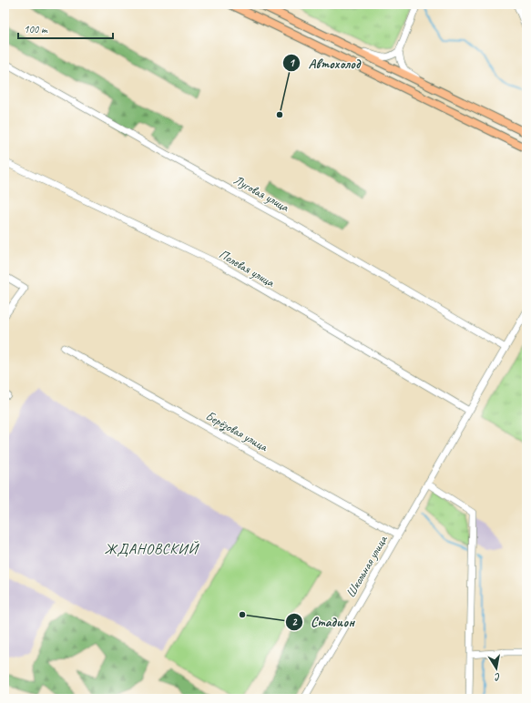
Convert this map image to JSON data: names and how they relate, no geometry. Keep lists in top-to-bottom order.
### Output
{
  "streets": {
    "street": [
      "Луговая улица",
      "Полевая улица",
      "Берёзовая улица",
      "Школьная улица"
    ]
  },
  "crossings": [
    ["Луговая улица", "Школьная улица"],
    ["Полевая улица", "Школьная улица"],
    ["Берёзовая улица", "Школьная улица"]
  ],
  "districts": ["ЖДАНОВСКИЙ"],
  "places": ["Автохолод", "Стадион"],
  "scale_bar": "100 m",
  "north": "bottom"
}
